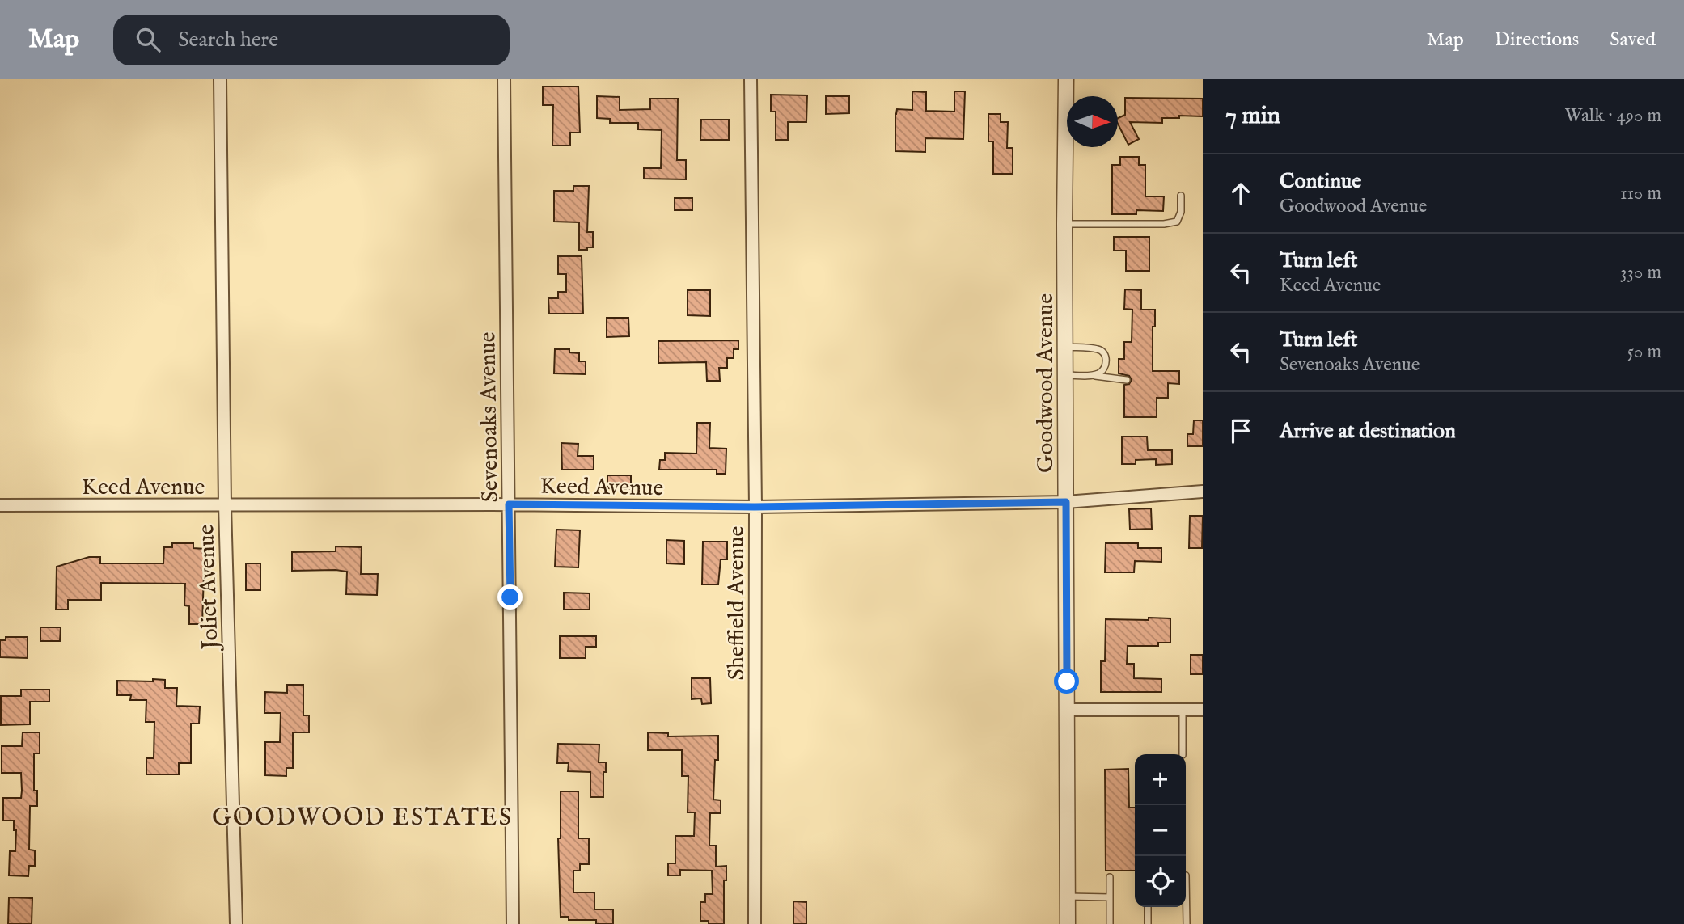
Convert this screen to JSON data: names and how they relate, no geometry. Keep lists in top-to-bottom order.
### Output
{
  "streets": {
    "street": [
      "Goodwood Avenue",
      "Sevenoaks Avenue",
      "Keed Avenue",
      "Joliet Avenue",
      "Sheffield Avenue"
    ]
  },
  "crossings": [
    ["Goodwood Avenue", "Keed Avenue"],
    ["Sevenoaks Avenue", "Keed Avenue"],
    ["Keed Avenue", "Joliet Avenue"],
    ["Keed Avenue", "Sheffield Avenue"]
  ],
  "districts": ["GOODWOOD ESTATES"],
  "north": "right",
  "page": {
    "header": "Map",
    "search": "Search here",
    "nav": ["Map", "Directions", "Saved"],
    "heading": ["7 min", "Walk · 490 m"],
    "list": [
      ["Continue", "Goodwood Avenue", "110 m"],
      ["Turn left", "Keed Avenue", "330 m"],
      ["Turn left", "Sevenoaks Avenue", "50 m"],
      "Arrive at destination"
    ],
    "map_buttons": ["+", "−"]
  }
}
